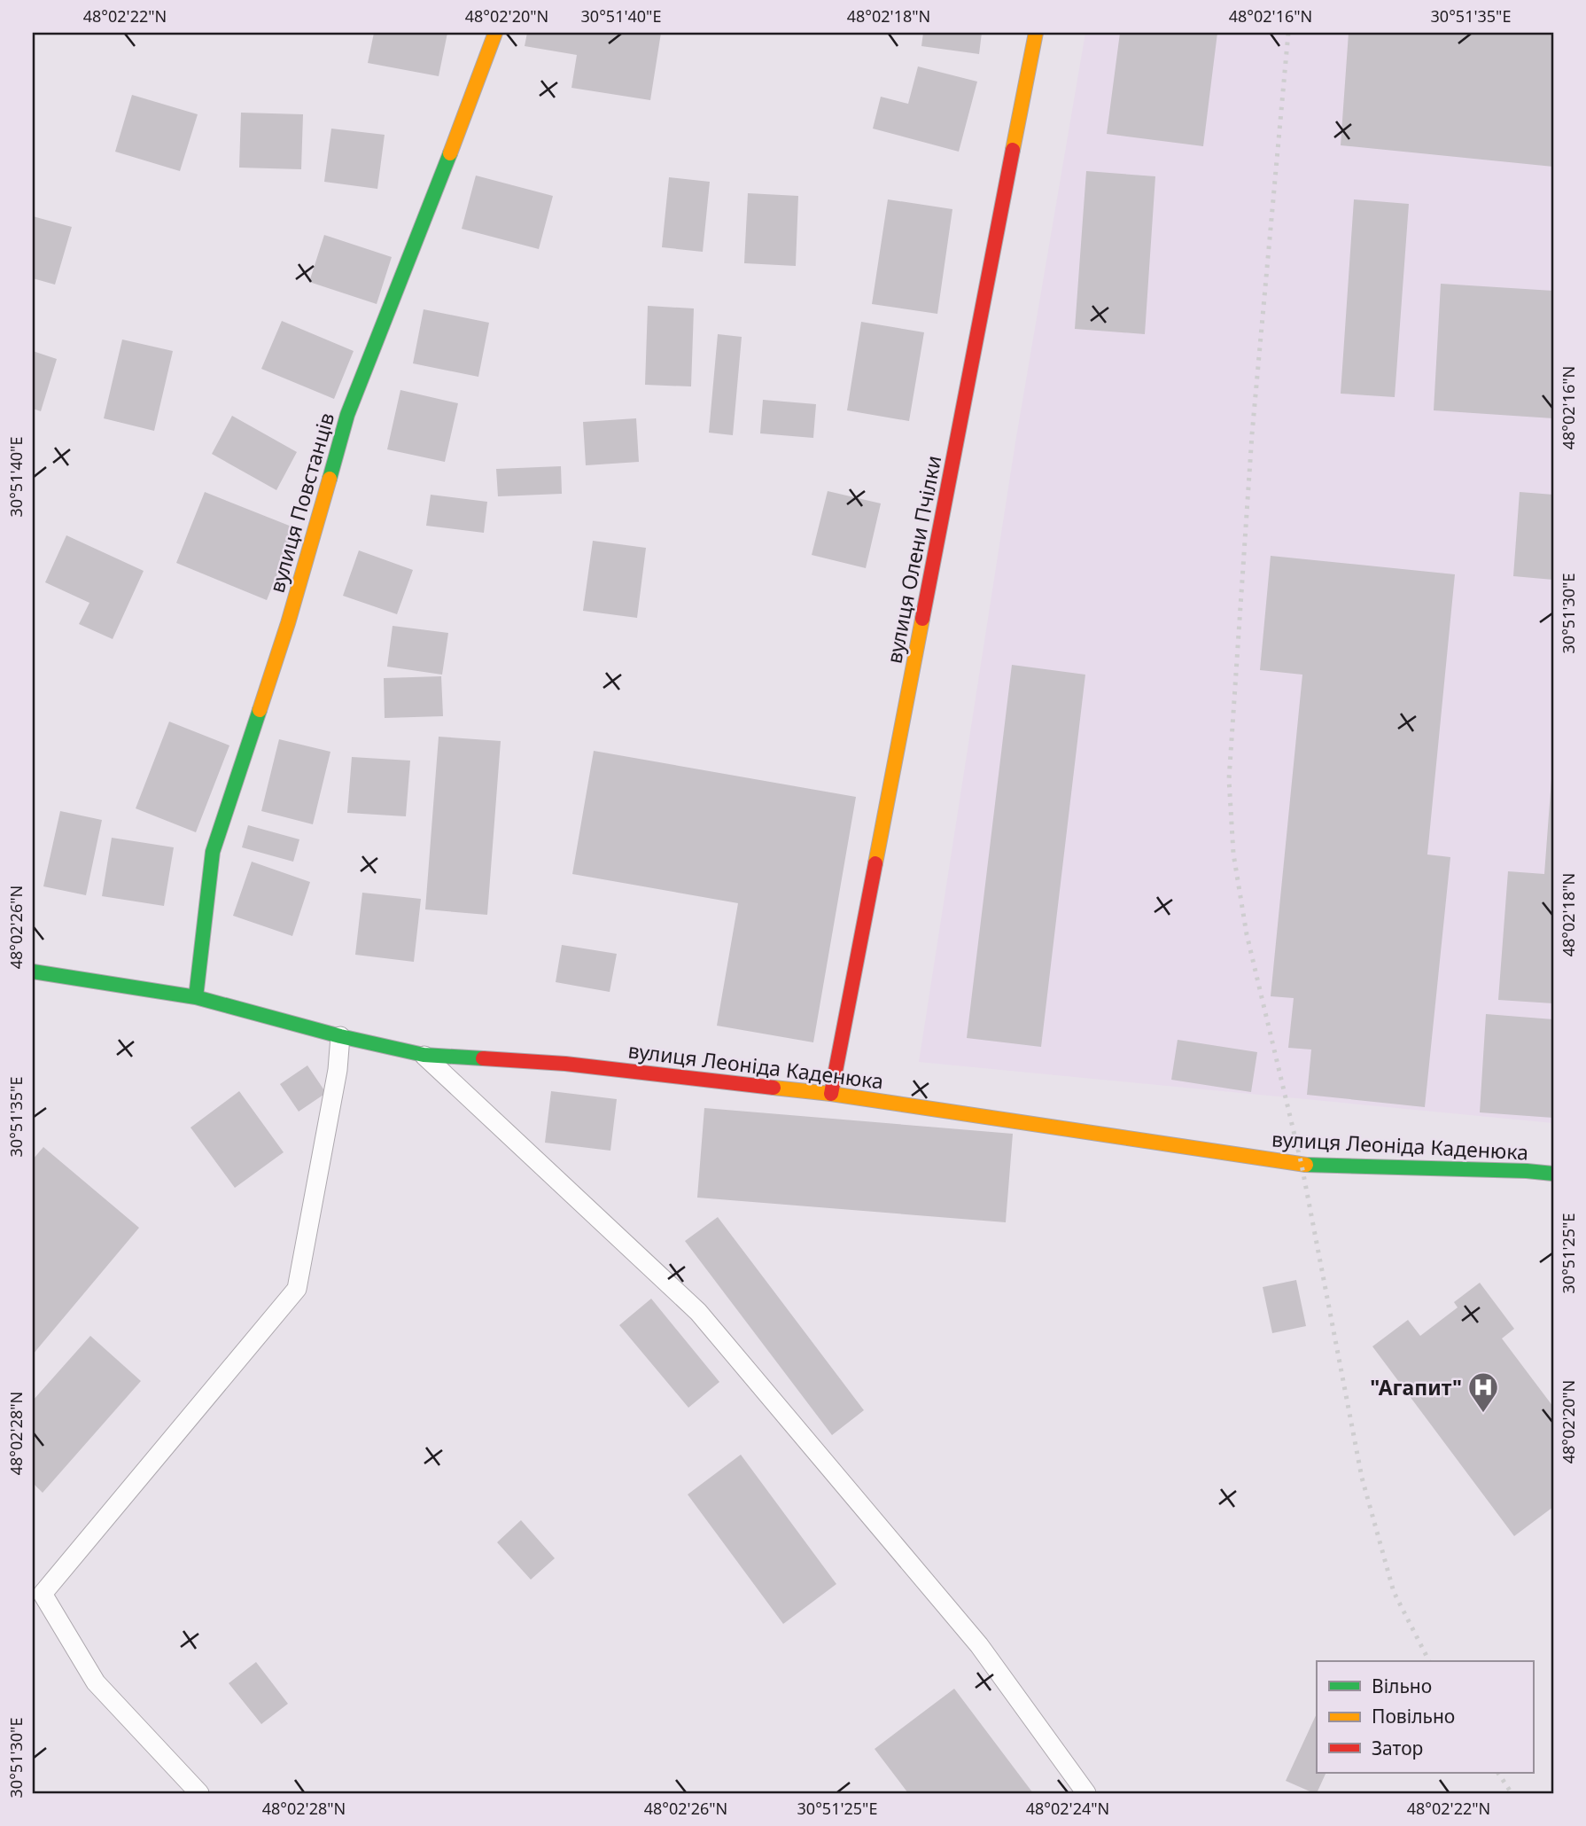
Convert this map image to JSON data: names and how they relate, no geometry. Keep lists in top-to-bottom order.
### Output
{
  "streets": {
    "street": ["вулиця Повстанців", "вулиця Олени Пчілки", "вулиця Леоніда Каденюка"]
  },
  "crossings": [
    ["вулиця Повстанців", "вулиця Леоніда Каденюка"],
    ["вулиця Олени Пчілки", "вулиця Леоніда Каденюка"]
  ],
  "places": {
    "hospital": ["\"Агапит\""]
  },
  "legend": ["Вільно", "Повільно", "Затор"],
  "coordinates": [
    "48°02'22\"N",
    "48°02'20\"N",
    "30°51'40\"E",
    "48°02'18\"N",
    "48°02'16\"N",
    "30°51'35\"E",
    "30°51'30\"E",
    "48°02'26\"N",
    "30°51'25\"E",
    "48°02'28\"N",
    "48°02'24\"N"
  ]
}
